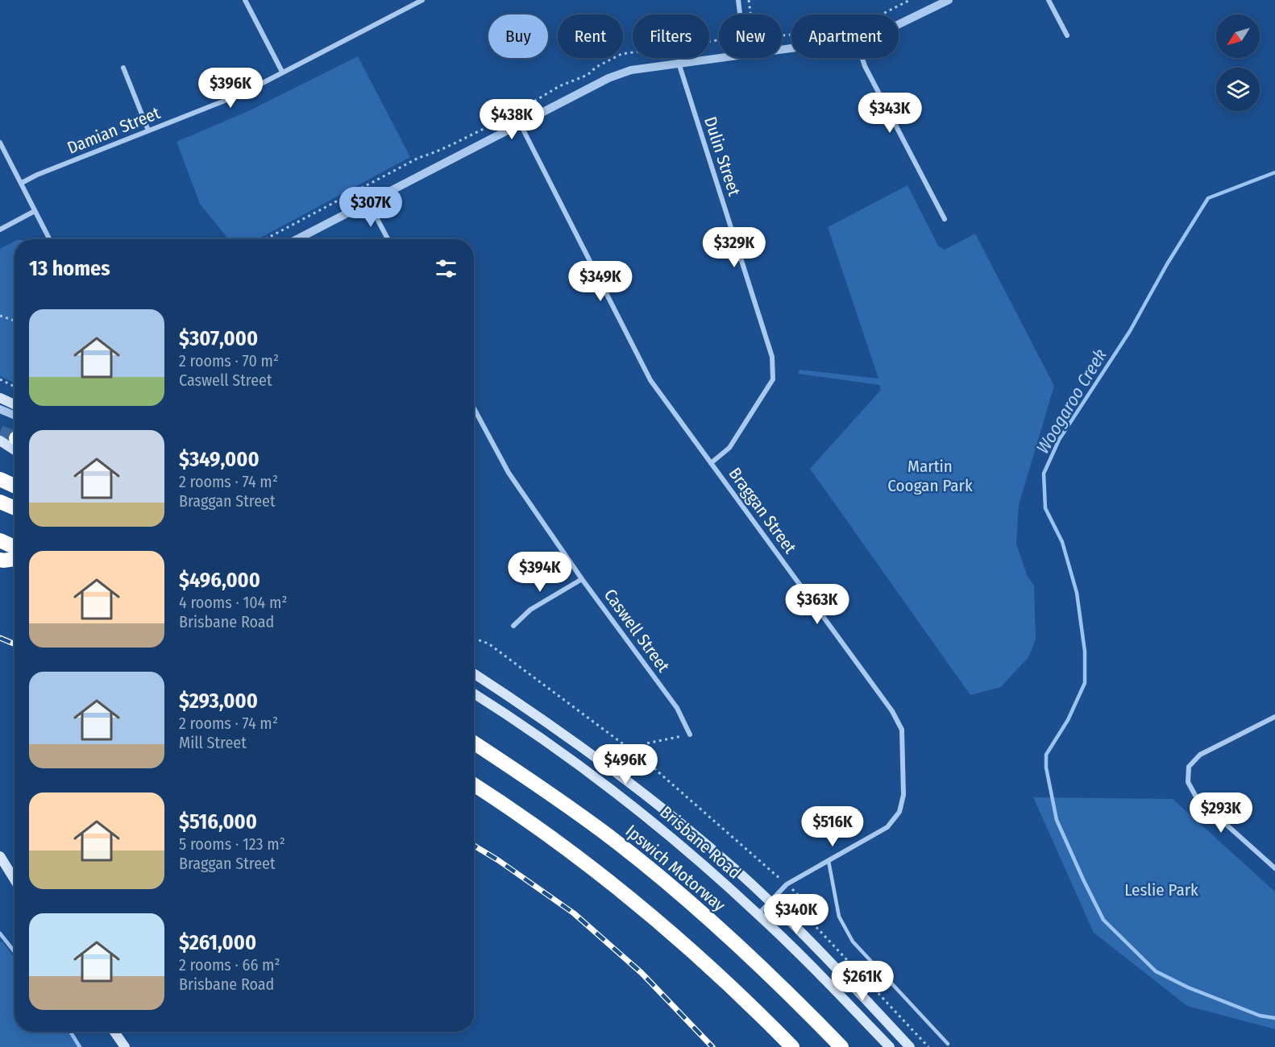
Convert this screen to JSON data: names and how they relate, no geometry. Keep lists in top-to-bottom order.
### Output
{
  "streets": {
    "highway": ["Ipswich Motorway"],
    "main road": ["Brisbane Road"],
    "street": [
      "Damian Street",
      "Dulin Street",
      "Braggan Street",
      "Caswell Street"
    ]
  },
  "crossings": [
    ["Dulin Street", "Braggan Street"],
    ["Braggan Street", "Brisbane Road"]
  ],
  "water": ["Woogaroo Creek"],
  "parks": ["Martin Coogan Park", "Leslie Park"],
  "north": "bottom left",
  "page": {
    "chip": [
      "Buy",
      "Rent",
      "Filters",
      "New",
      "Apartment"
    ],
    "price": [
      "$396K",
      "$343K",
      "$438K",
      "$307K",
      "$329K",
      "$349K",
      "$394K",
      "$363K",
      "$496K",
      "$293K",
      "$516K",
      "$340K",
      "$261K"
    ],
    "heading": "13 homes",
    "list": [
      {
        "name": "$307,000",
        "note": "2 rooms · 70 m² · Caswell Street"
      },
      {
        "name": "$349,000",
        "note": "2 rooms · 74 m² · Braggan Street"
      },
      {
        "name": "$496,000",
        "note": "4 rooms · 104 m² · Brisbane Road"
      },
      {
        "name": "$293,000",
        "note": "2 rooms · 74 m² · Mill Street"
      },
      {
        "name": "$516,000",
        "note": "5 rooms · 123 m² · Braggan Street"
      },
      {
        "name": "$261,000",
        "note": "2 rooms · 66 m² · Brisbane Road"
      }
    ]
  }
}
